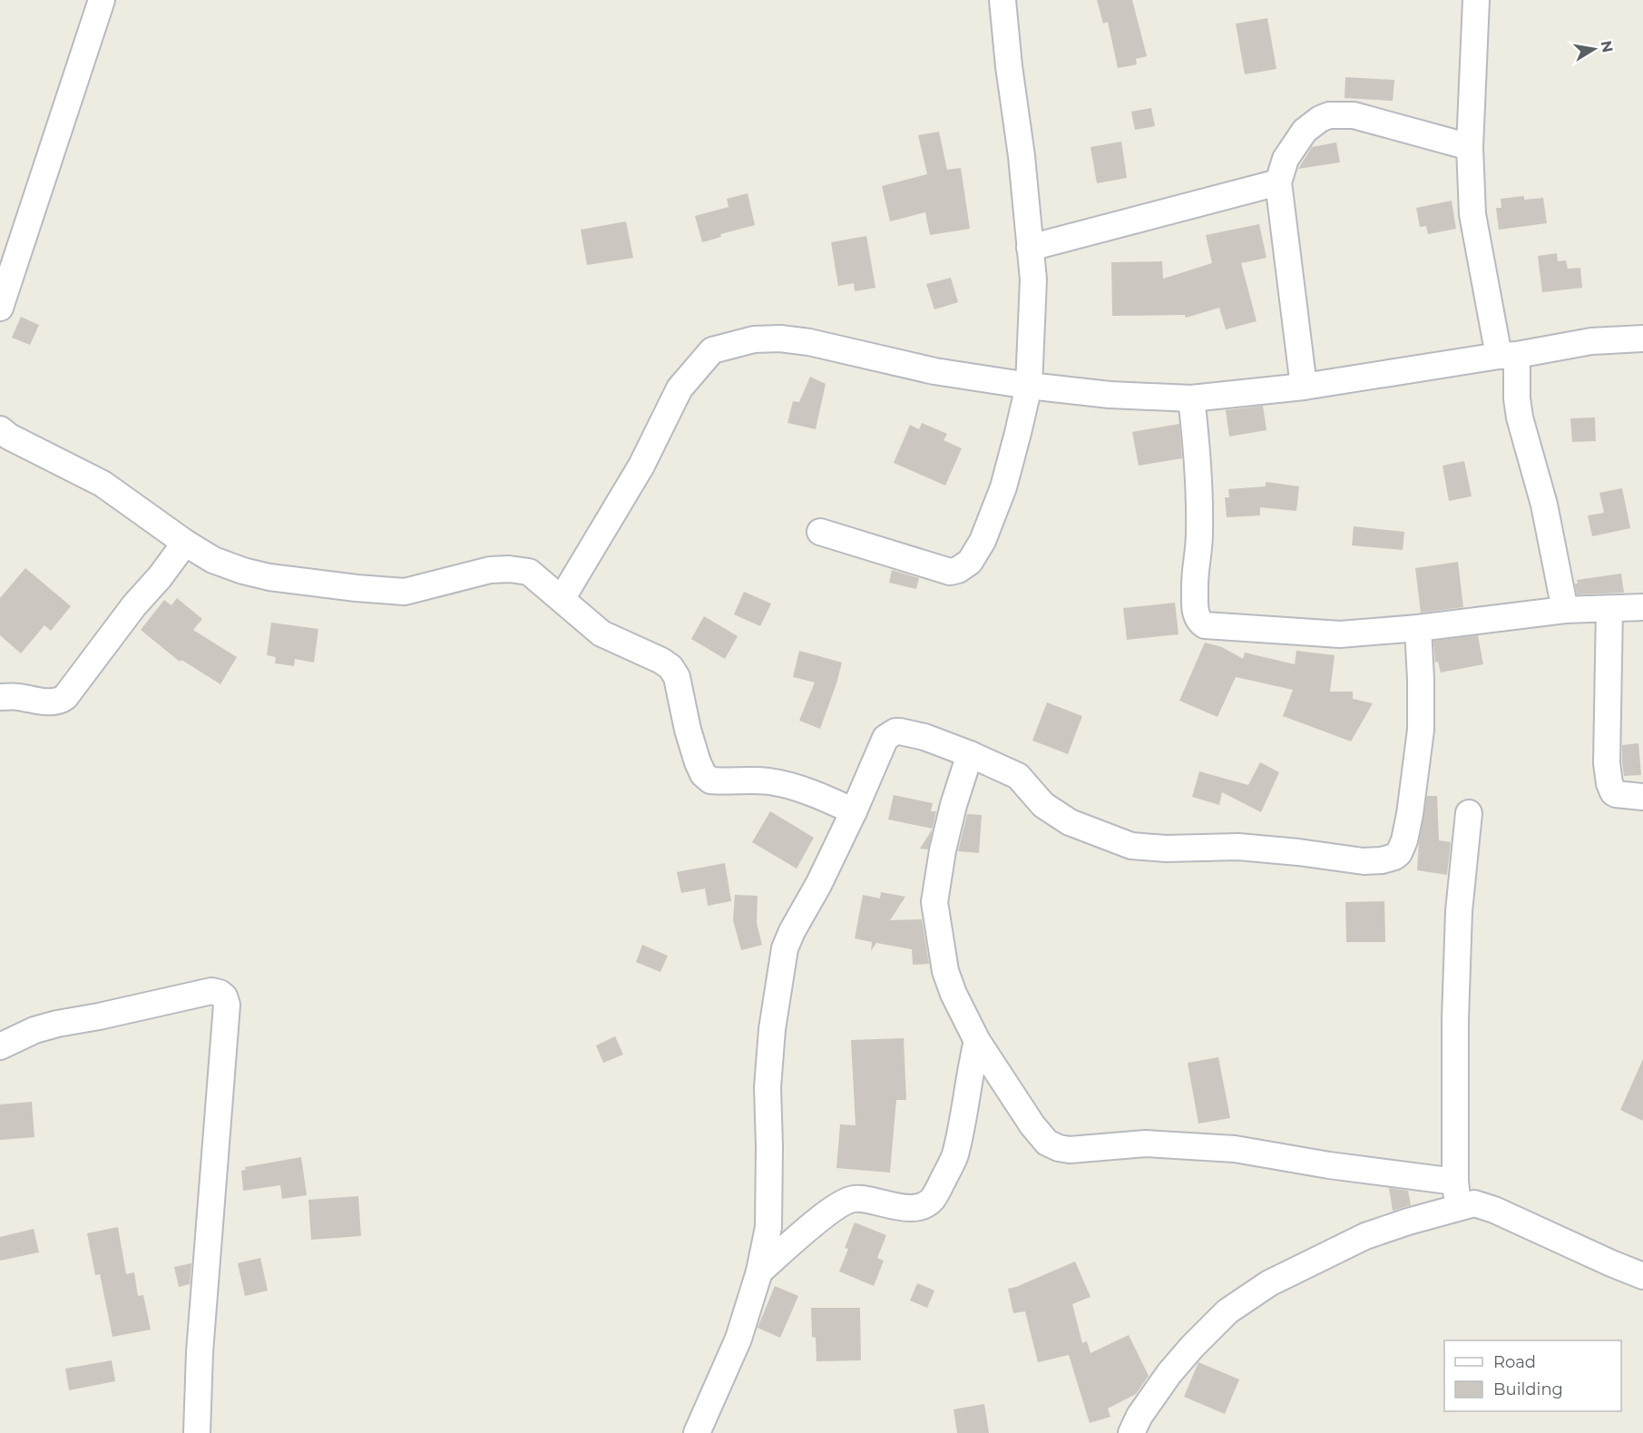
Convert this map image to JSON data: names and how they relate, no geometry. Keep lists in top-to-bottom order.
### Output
{
  "legend": ["Road", "Building"],
  "north": "right"
}
